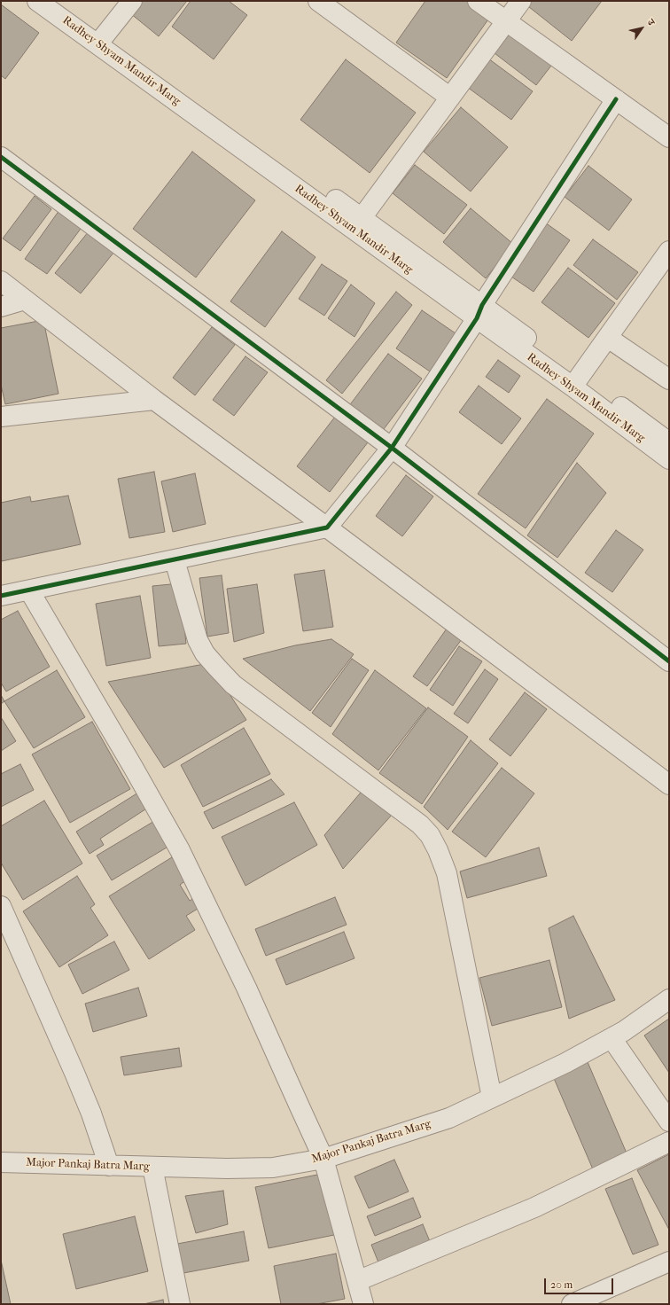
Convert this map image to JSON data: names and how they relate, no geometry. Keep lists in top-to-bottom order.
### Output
{
  "streets": {
    "street": ["Radhey Shyam Mandir Marg", "Major Pankaj Batra Marg"]
  },
  "scale_bar": "20 m",
  "north": "top right"
}
